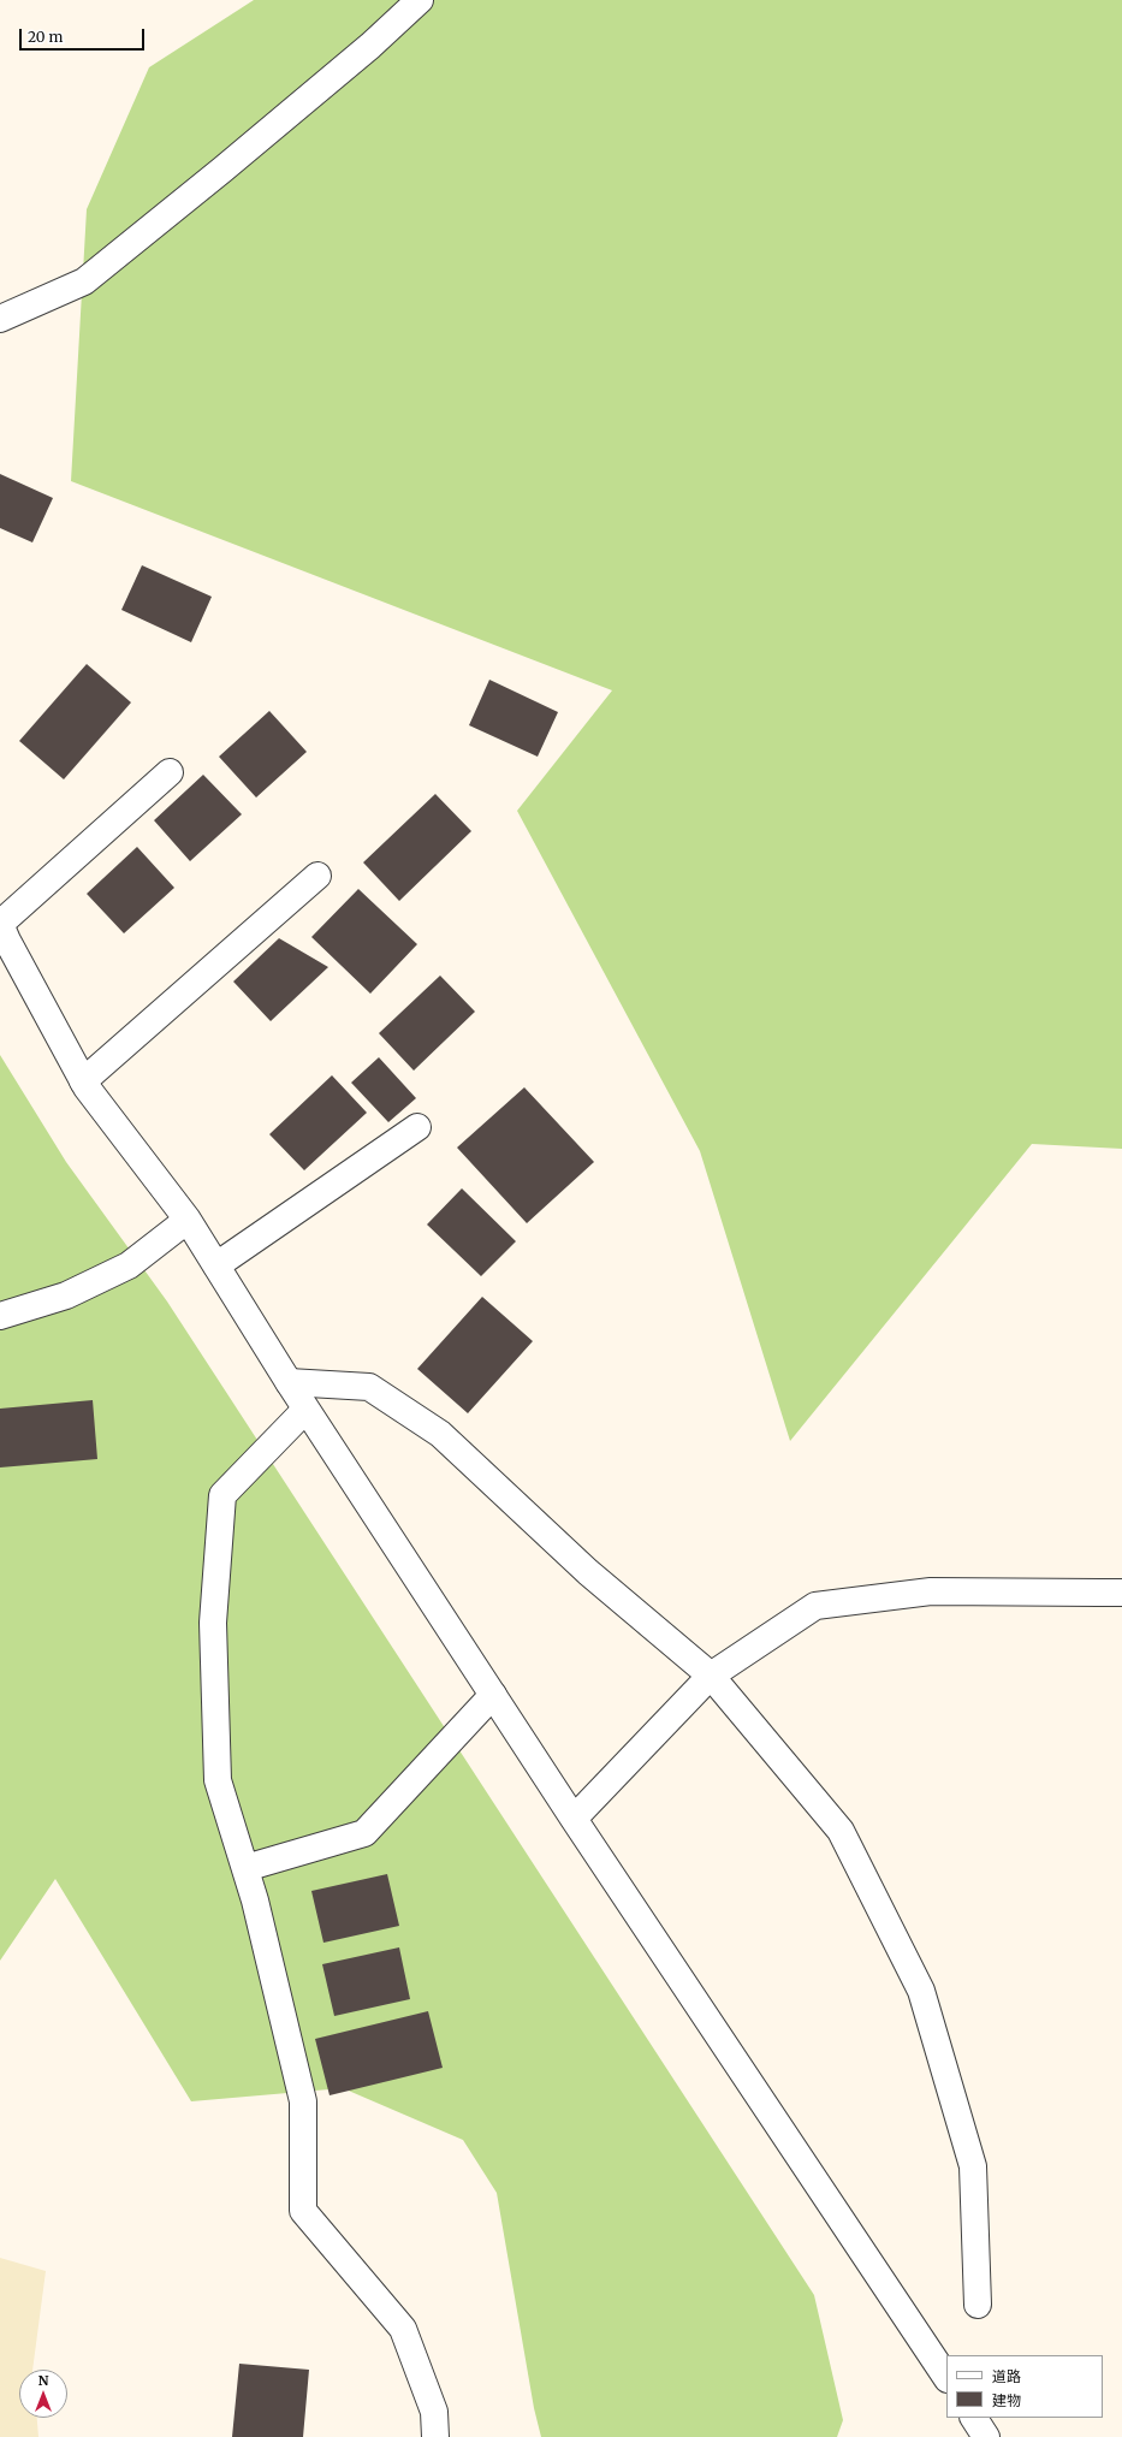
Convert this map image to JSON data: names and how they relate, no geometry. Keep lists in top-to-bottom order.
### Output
{
  "legend": ["道路", "建物"],
  "scale_bar": "20 m",
  "north": "top"
}
